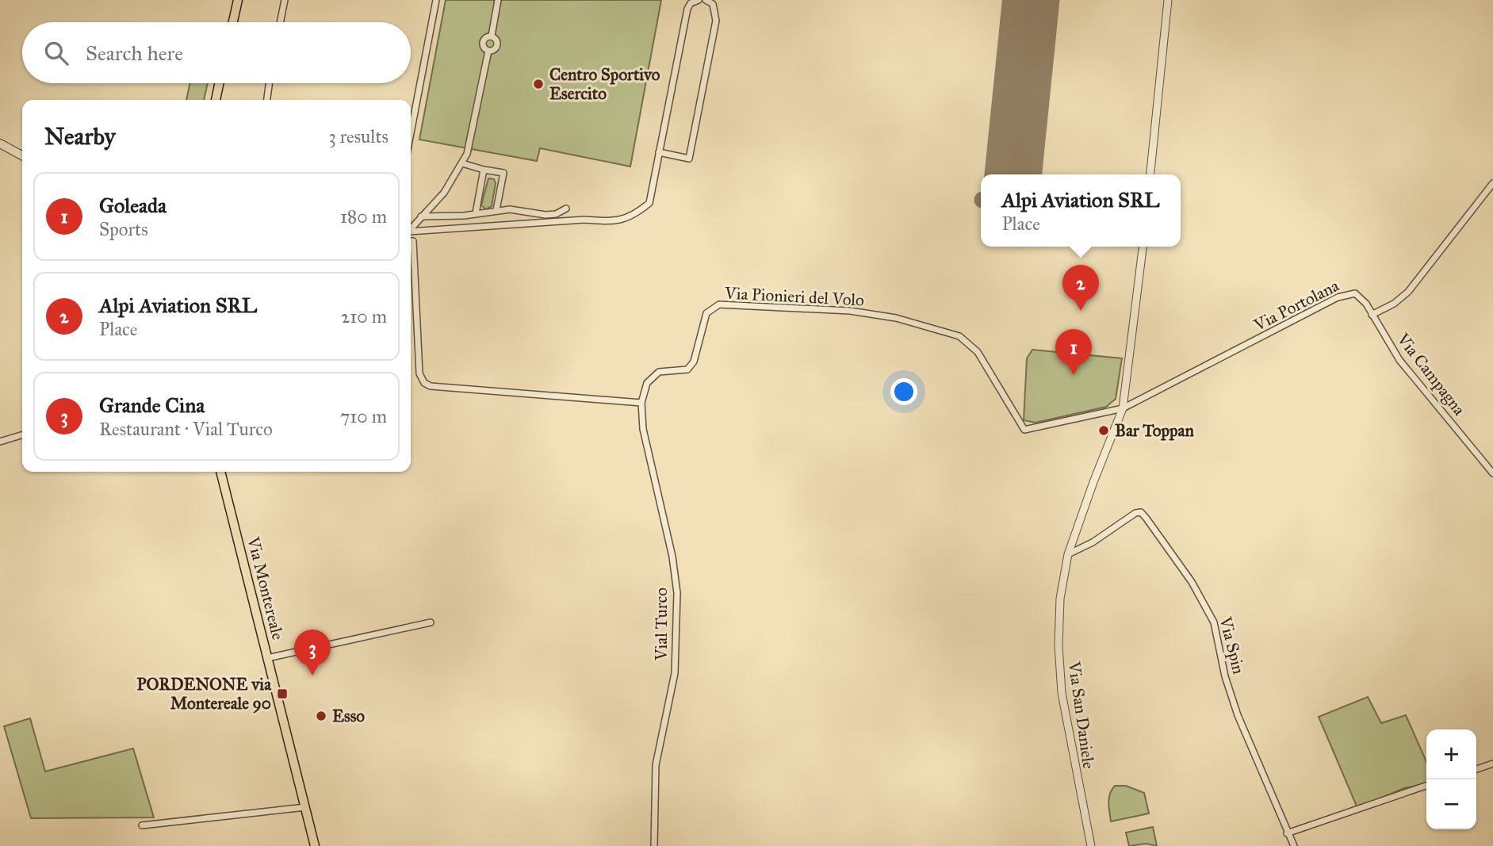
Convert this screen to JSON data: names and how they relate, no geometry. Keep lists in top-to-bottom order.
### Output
{
  "streets": {
    "main road": ["Via Montereale"],
    "street": [
      "Via Pionieri del Volo",
      "Via Portolana",
      "Via Campagna",
      "Vial Turco",
      "Via Spin",
      "Via San Daniele"
    ]
  },
  "crossings": [
    ["Via Pionieri del Volo", "Via Portolana"],
    ["Via Pionieri del Volo", "Vial Turco"],
    ["Via Pionieri del Volo", "Via San Daniele"],
    ["Via Portolana", "Via Campagna"],
    ["Via Portolana", "Via San Daniele"],
    ["Via Spin", "Via San Daniele"]
  ],
  "places": {
    "other": ["Centro Sportivo Esercito", "Bar Toppan", "Esso"],
    "transit": ["PORDENONE via Montereale 90"]
  },
  "page": {
    "search": "Search here",
    "heading": ["Nearby", "3 results"],
    "list": [
      {
        "mark": "1",
        "name": "Goleada",
        "note": "Sports",
        "value": "180 m"
      },
      {
        "mark": "2",
        "name": "Alpi Aviation SRL",
        "note": "Place",
        "value": "210 m"
      },
      {
        "mark": "3",
        "name": "Grande Cina",
        "note": "Restaurant · Vial Turco",
        "value": "710 m"
      }
    ],
    "popup": ["Alpi Aviation SRL", "Place"],
    "pins": ["2", "1", "3"],
    "map_buttons": ["+", "−"]
  }
}
